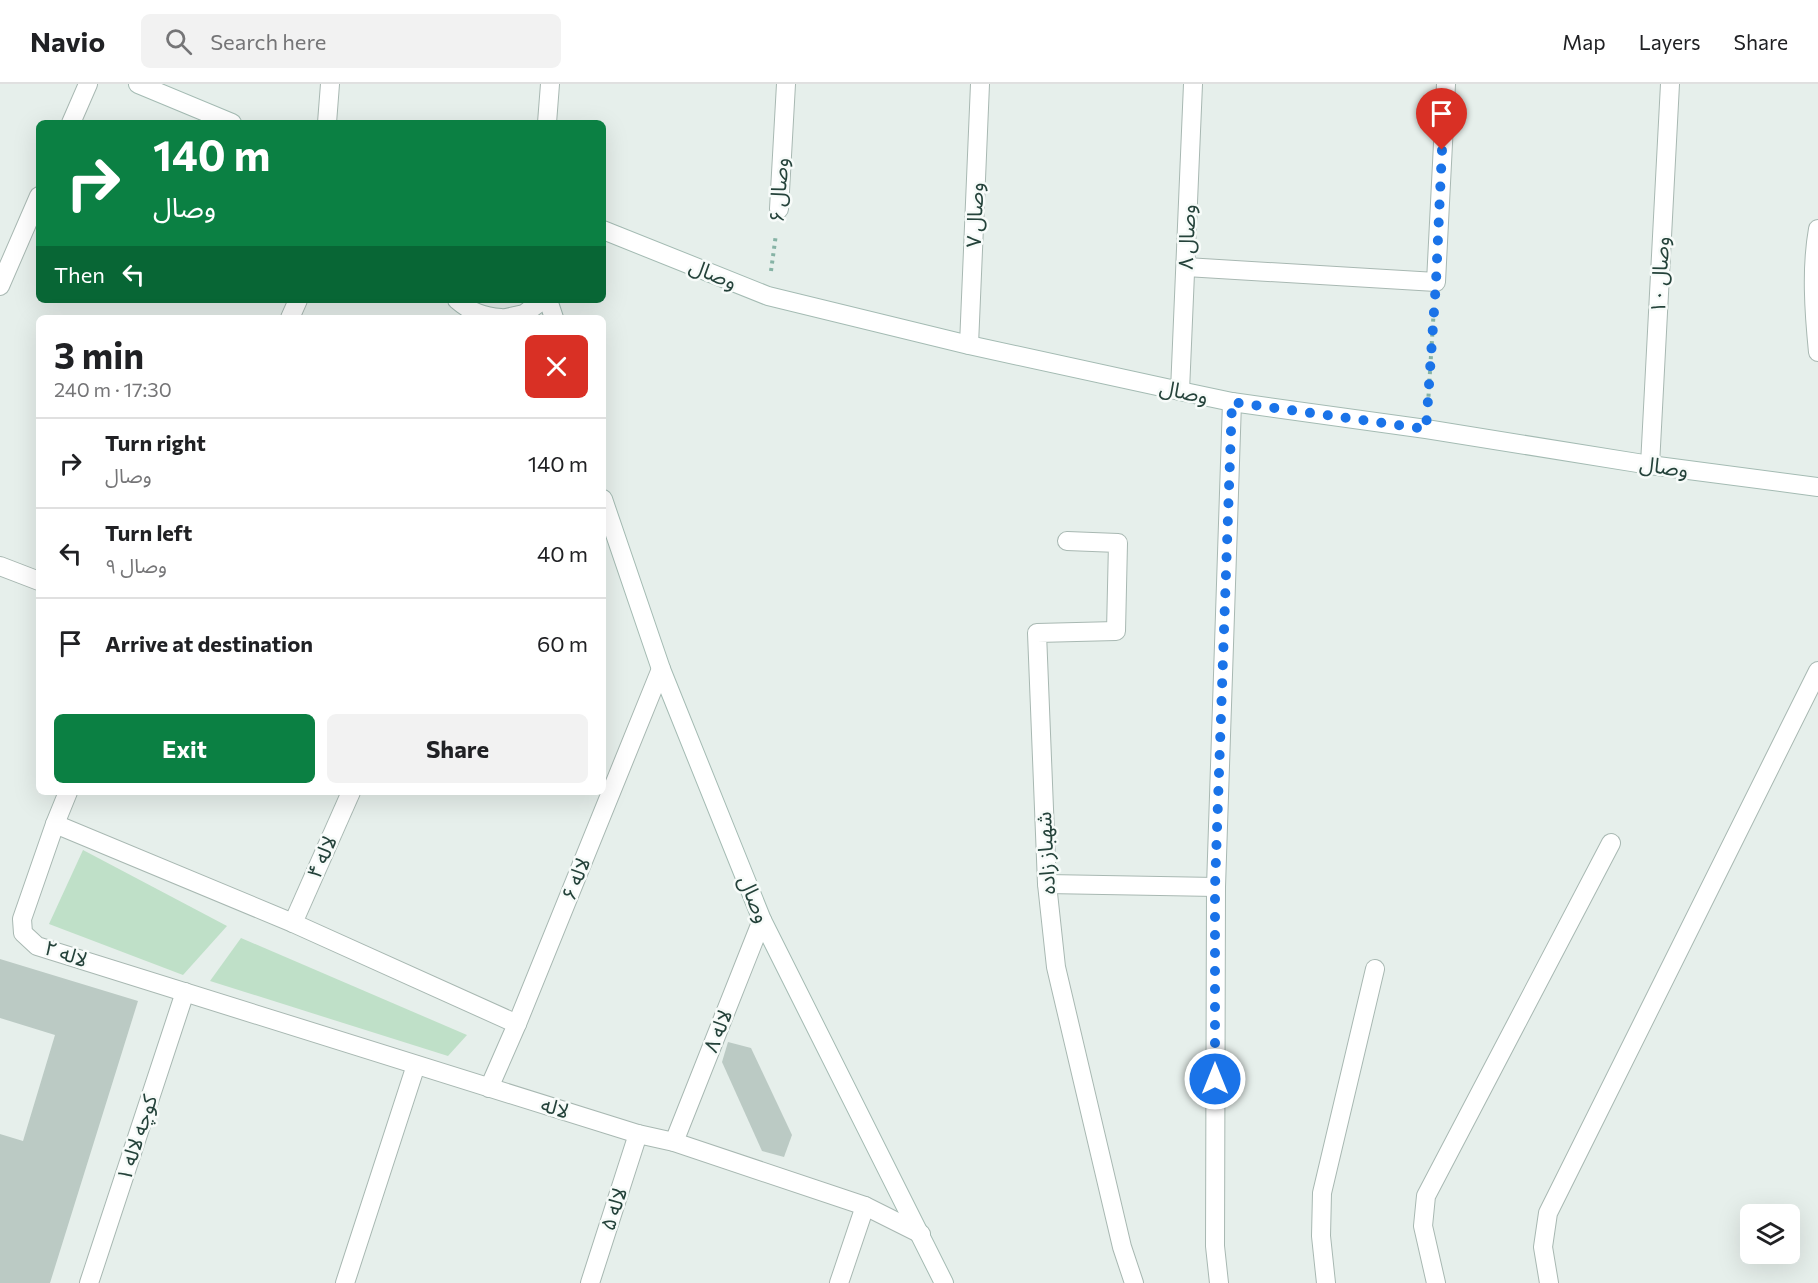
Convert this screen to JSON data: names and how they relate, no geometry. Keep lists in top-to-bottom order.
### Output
{
  "streets": {
    "street": [
      "وصال ۶",
      "وصال ۷",
      "وصال ۸",
      "وصال",
      "وصال ۱۰",
      "شهباز زاده",
      "لاله ۴",
      "لاله ۶",
      "لاله ۲",
      "لاله ۸",
      "لاله",
      "کوچه لاله ۱",
      "لاله ۵"
    ]
  },
  "crossings": [
    ["وصال ۶", "وصال"],
    ["وصال ۷", "وصال"],
    ["وصال ۸", "وصال"],
    ["وصال", "وصال ۱۰"],
    ["وصال", "لاله ۶"],
    ["وصال", "لاله ۸"],
    ["وصال", "لاله"],
    ["لاله ۶", "لاله"],
    ["لاله ۲", "لاله"],
    ["لاله ۲", "کوچه لاله ۱"],
    ["لاله ۸", "لاله"],
    ["لاله", "کوچه لاله ۱"],
    ["لاله", "لاله ۵"]
  ],
  "page": {
    "header": "Navio",
    "search": "Search here",
    "nav": ["Map", "Layers", "Share"],
    "turn": ["140 m", "وصال"],
    "then": "Then",
    "heading": ["3 min", "240 m · 17:30"],
    "list": [
      {
        "name": "Turn right",
        "note": "وصال",
        "value": "140 m"
      },
      {
        "name": "Turn left",
        "note": "وصال ۹",
        "value": "40 m"
      },
      {
        "name": "Arrive at destination",
        "value": "60 m"
      }
    ],
    "buttons": ["Exit", "Share"]
  }
}
